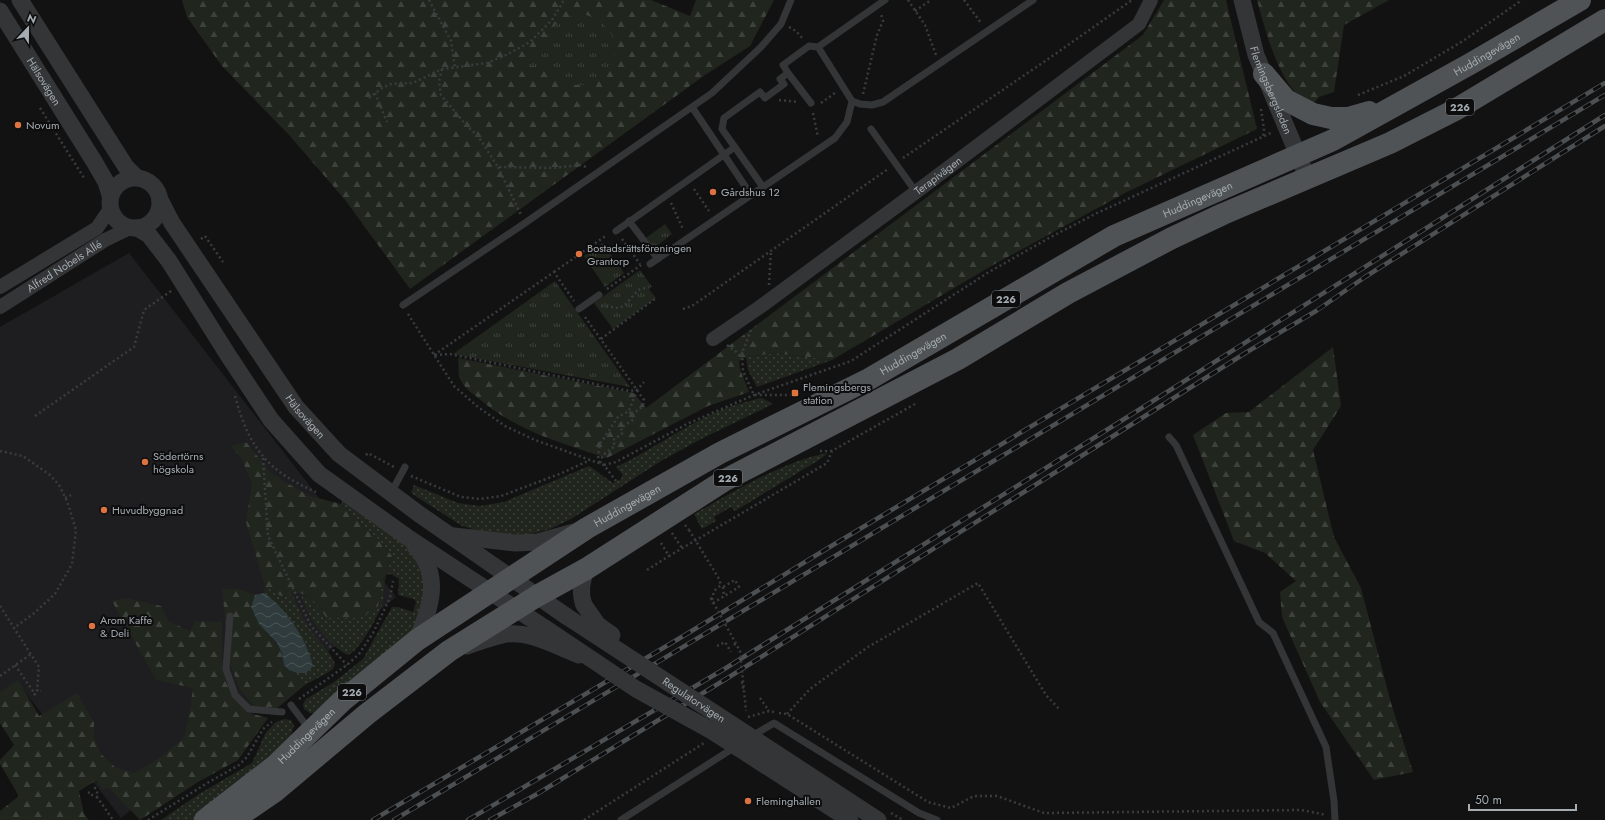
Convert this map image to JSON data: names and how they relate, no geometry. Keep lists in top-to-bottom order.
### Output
{
  "streets": {
    "main road": ["Huddingevägen", "226"],
    "street": [
      "Hälsovägen",
      "Flemingsbergsleden",
      "Terapivägen",
      "Alfred Nobels Allé",
      "Regulatorvägen"
    ]
  },
  "crossings": [
    ["Huddingevägen", "Hälsovägen"],
    ["Huddingevägen", "Flemingsbergsleden"],
    ["Huddingevägen", "Regulatorvägen"],
    ["Hälsovägen", "Alfred Nobels Allé"],
    ["Hälsovägen", "Regulatorvägen"]
  ],
  "places": {
    "other": [
      "Novum",
      "Gårdshus 12",
      "Bostadsrättsföreningen Grantorp",
      "Södertörns högskola",
      "Huvudbyggnad",
      "Arom Kaffe & Deli",
      "Fleminghallen"
    ],
    "transit": ["Flemingsbergs station"]
  },
  "scale_bar": "50 m",
  "north": "top"
}
